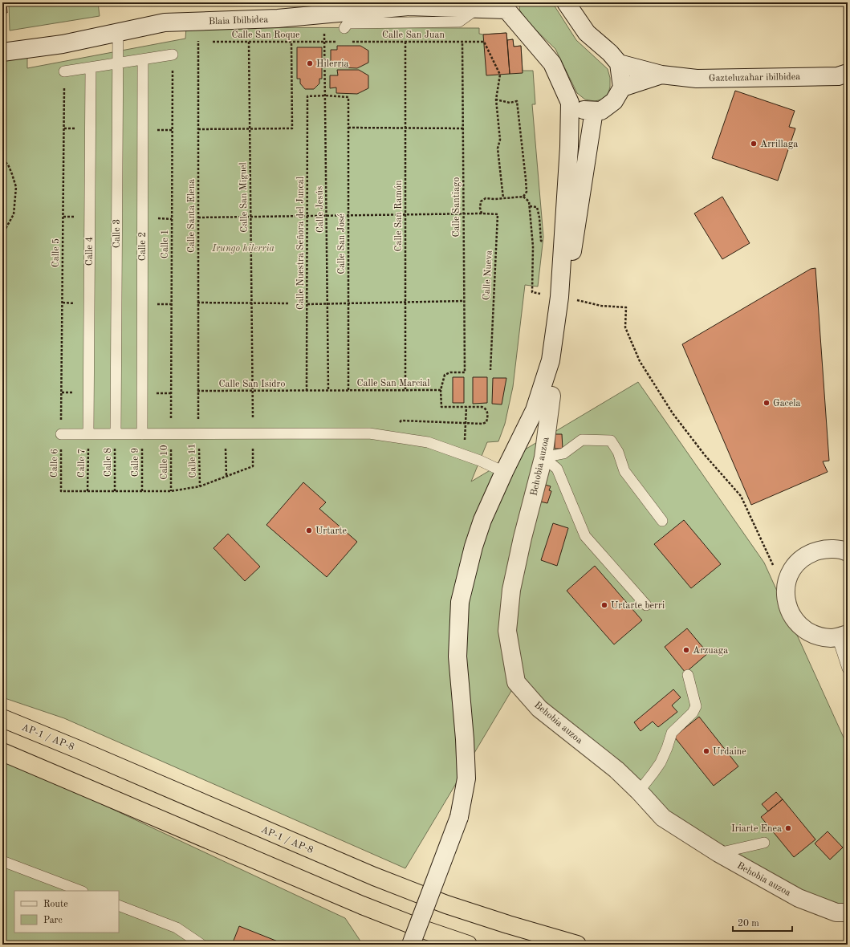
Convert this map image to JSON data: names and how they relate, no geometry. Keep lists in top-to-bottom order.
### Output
{
  "streets": {
    "highway": ["AP-1 / AP-8"],
    "street": ["Blaia Ibilbidea", "Gazteluzahar ibilbidea", "Behobia auzoa"],
    "lane": ["Calle 3", "Calle 2", "Calle 4"],
    "path": [
      "Calle San Roque",
      "Calle San Juan",
      "Calle San Miguel",
      "Calle Santiago",
      "Calle Jesús",
      "Calle Santa Elena",
      "Calle San Ramón",
      "Calle Nuestra Señora del Juncal",
      "Calle 1",
      "Calle San José",
      "Calle 5",
      "Calle Nueva",
      "Calle San Marcial",
      "Calle San Isidro",
      "Calle 11",
      "Calle 8",
      "Calle 9",
      "Calle 10",
      "Calle 6",
      "Calle 7"
    ]
  },
  "crossings": [
    ["Blaia Ibilbidea", "Calle 3"],
    ["Calle San Roque", "Calle San Miguel"],
    ["Calle San Roque", "Calle Jesús"],
    ["Calle San Juan", "Calle Santiago"],
    ["Calle San Juan", "Calle San Ramón"],
    ["Calle San Miguel", "Calle Nueva"],
    ["Calle San Miguel", "Calle San Isidro"],
    ["Calle Santiago", "Calle Nueva"],
    ["Calle Santiago", "Calle San Marcial"],
    ["Calle Jesús", "Calle Nuestra Señora del Juncal"],
    ["Calle Jesús", "Calle San José"],
    ["Calle Jesús", "Calle Nueva"],
    ["Calle Jesús", "Calle San Marcial"],
    ["Calle Jesús", "Calle San Isidro"],
    ["Calle Santa Elena", "Calle Nueva"],
    ["Calle Santa Elena", "Calle San Isidro"],
    ["Calle Santa Elena", "Calle 11"],
    ["Calle San Ramón", "Calle Nueva"],
    ["Calle San Ramón", "Calle San Marcial"],
    ["Calle 3", "Calle 8"],
    ["Calle Nuestra Señora del Juncal", "Calle San José"],
    ["Calle Nuestra Señora del Juncal", "Calle Nueva"],
    ["Calle Nuestra Señora del Juncal", "Calle San Isidro"],
    ["Calle 1", "Calle 10"],
    ["Calle San José", "Calle Nueva"],
    ["Calle San José", "Calle San Marcial"],
    ["Calle 2", "Calle 9"],
    ["Calle 4", "Calle 7"],
    ["Calle 5", "Calle 6"],
    ["Calle San Marcial", "Calle San Isidro"],
    ["Calle San Isidro", "Calle 11"],
    ["Calle 6", "Calle 7"]
  ],
  "parks": ["Irungo hilerria"],
  "places": [
    "Hilerria",
    "Arrillaga",
    "Gacela",
    "Urtarte",
    "Urtarte berri",
    "Arzuaga",
    "Urdaine",
    "Iriarte Enea"
  ],
  "legend": ["Route", "Parc"],
  "scale_bar": "20 m"
}
